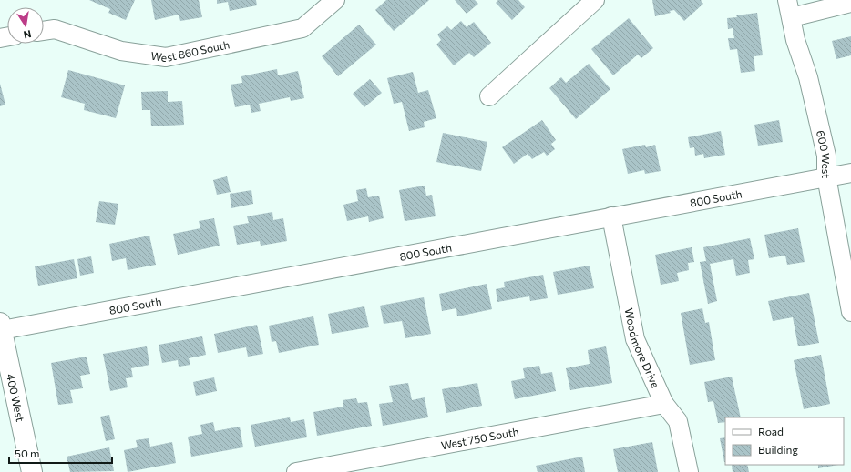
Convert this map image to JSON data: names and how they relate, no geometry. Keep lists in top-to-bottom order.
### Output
{
  "streets": {
    "main road": ["400 West"],
    "street": [
      "West 860 South",
      "600 West",
      "800 South",
      "Woodmore Drive",
      "West 750 South"
    ]
  },
  "crossings": [
    ["600 West", "800 South"],
    ["800 South", "Woodmore Drive"],
    ["800 South", "400 West"],
    ["Woodmore Drive", "West 750 South"]
  ],
  "legend": ["Road", "Building"],
  "scale_bar": "50 m",
  "north": "bottom"
}
